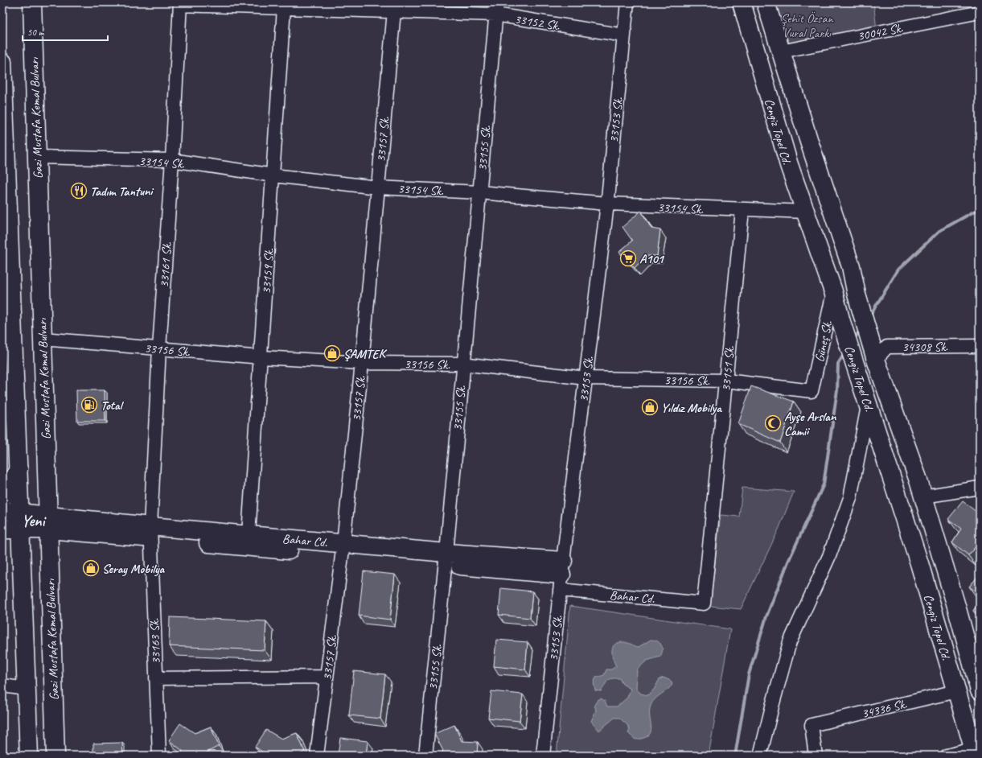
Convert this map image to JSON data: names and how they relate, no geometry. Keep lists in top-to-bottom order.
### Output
{
  "streets": {
    "main road": ["Gazi Mustafa Kemal Bulvarı", "Cengiz Topel Cd.", "Bahar Cd."],
    "street": [
      "33152 Sk.",
      "30042 Sk.",
      "33153 Sk.",
      "33157 Sk.",
      "33155 Sk.",
      "33154 Sk.",
      "33161 Sk.",
      "33159 Sk.",
      "Güneş Sk.",
      "34308 Sk.",
      "33156 Sk.",
      "33151 Sk.",
      "33163 Sk.",
      "34336 Sk."
    ]
  },
  "crossings": [
    ["33152 Sk.", "33153 Sk."],
    ["33152 Sk.", "33157 Sk."],
    ["33152 Sk.", "33155 Sk."],
    ["33152 Sk.", "33161 Sk."],
    ["33152 Sk.", "33159 Sk."],
    ["30042 Sk.", "Cengiz Topel Cd."],
    ["Gazi Mustafa Kemal Bulvarı", "33154 Sk."],
    ["Gazi Mustafa Kemal Bulvarı", "33156 Sk."],
    ["Gazi Mustafa Kemal Bulvarı", "Bahar Cd."],
    ["33153 Sk.", "33154 Sk."],
    ["33153 Sk.", "33156 Sk."],
    ["33153 Sk.", "Bahar Cd."],
    ["Cengiz Topel Cd.", "33154 Sk."],
    ["Cengiz Topel Cd.", "Güneş Sk."],
    ["Cengiz Topel Cd.", "34308 Sk."],
    ["Cengiz Topel Cd.", "34336 Sk."],
    ["33157 Sk.", "33154 Sk."],
    ["33157 Sk.", "33156 Sk."],
    ["33157 Sk.", "Bahar Cd."],
    ["33155 Sk.", "33154 Sk."],
    ["33155 Sk.", "33156 Sk."],
    ["33155 Sk.", "Bahar Cd."],
    ["33154 Sk.", "33161 Sk."],
    ["33154 Sk.", "33159 Sk."],
    ["33154 Sk.", "33151 Sk."],
    ["33161 Sk.", "33156 Sk."],
    ["33161 Sk.", "Bahar Cd."],
    ["33161 Sk.", "33163 Sk."],
    ["33159 Sk.", "33156 Sk."],
    ["33159 Sk.", "Bahar Cd."],
    ["Güneş Sk.", "33156 Sk."],
    ["33156 Sk.", "33151 Sk."],
    ["33151 Sk.", "Bahar Cd."],
    ["Bahar Cd.", "33163 Sk."]
  ],
  "districts": ["Yeni"],
  "parks": ["Şehit Özsan Vural Parkı"],
  "places": {
    "restaurant": ["Tadım Tantuni"],
    "supermarket": ["A101"],
    "shop": ["ŞAMTEK", "Yıldız Mobilya", "Seray Mobilya"],
    "fuel station": ["Total"],
    "mosque": ["Ayşe Arslan Camii"]
  },
  "scale_bar": "50 m"
}
